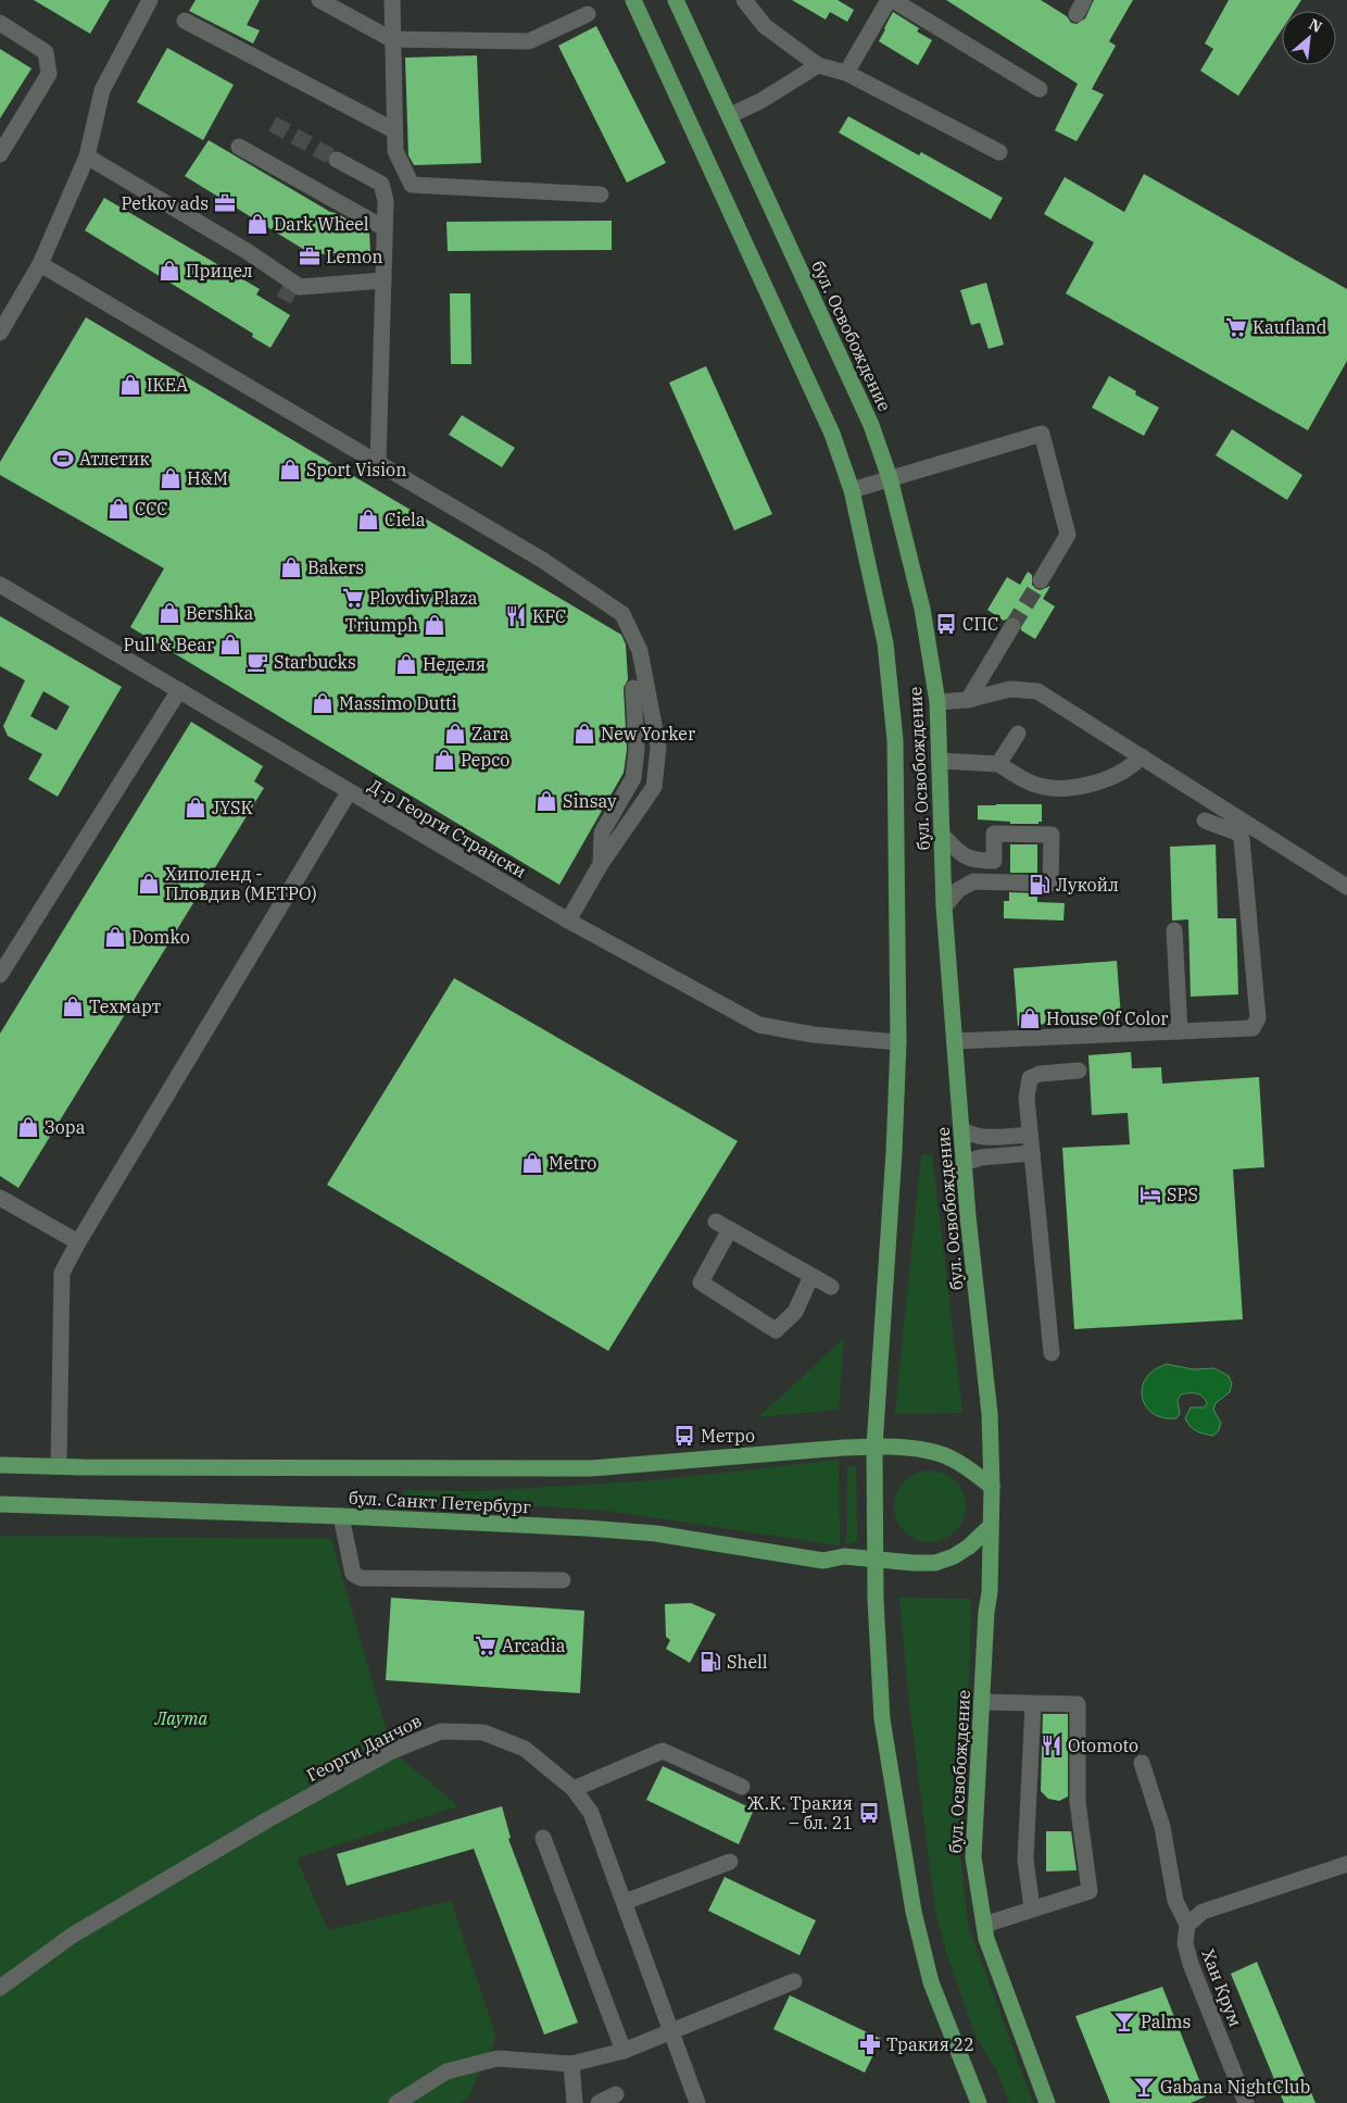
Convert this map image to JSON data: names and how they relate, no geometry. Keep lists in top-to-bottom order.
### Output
{
  "streets": {
    "main road": ["бул. Освобождение", "бул. Санкт Петербург"],
    "street": ["Д-р Георги Странски", "Георги Данчов", "Хан Крум"]
  },
  "crossings": [
    ["бул. Освобождение", "Д-р Георги Странски"],
    ["бул. Освобождение", "бул. Санкт Петербург"]
  ],
  "parks": ["Лаута"],
  "places": {
    "office": ["Petkov ads", "Lemon"],
    "shop": [
      "Dark Wheel",
      "Прицел",
      "IKEA",
      "Sport Vision",
      "H&M",
      "CCC",
      "Ciela",
      "Bakers",
      "Bershka",
      "Triumph",
      "Pull & Bear",
      "Неделя",
      "Massimo Dutti",
      "Zara",
      "New Yorker",
      "Pepco",
      "Sinsay",
      "JYSK",
      "Хиполенд - Пловдив (МЕТРО)",
      "Domko",
      "Техмарт",
      "House Of Color",
      "Зора",
      "Metro"
    ],
    "supermarket": ["Kaufland", "Plovdiv Plaza", "Arcadia"],
    "sports": ["Атлетик"],
    "restaurant": ["KFC", "Otomoto"],
    "bus stop": ["СПС", "Метро", "Ж.К. Тракия – бл. 21"],
    "cafe": ["Starbucks"],
    "fuel station": ["Лукойл", "Shell"],
    "hotel": ["SPS"],
    "bar": ["Palms", "Gabana NightClub"],
    "pharmacy": ["Тракия 22"]
  },
  "north": "top right"
}
